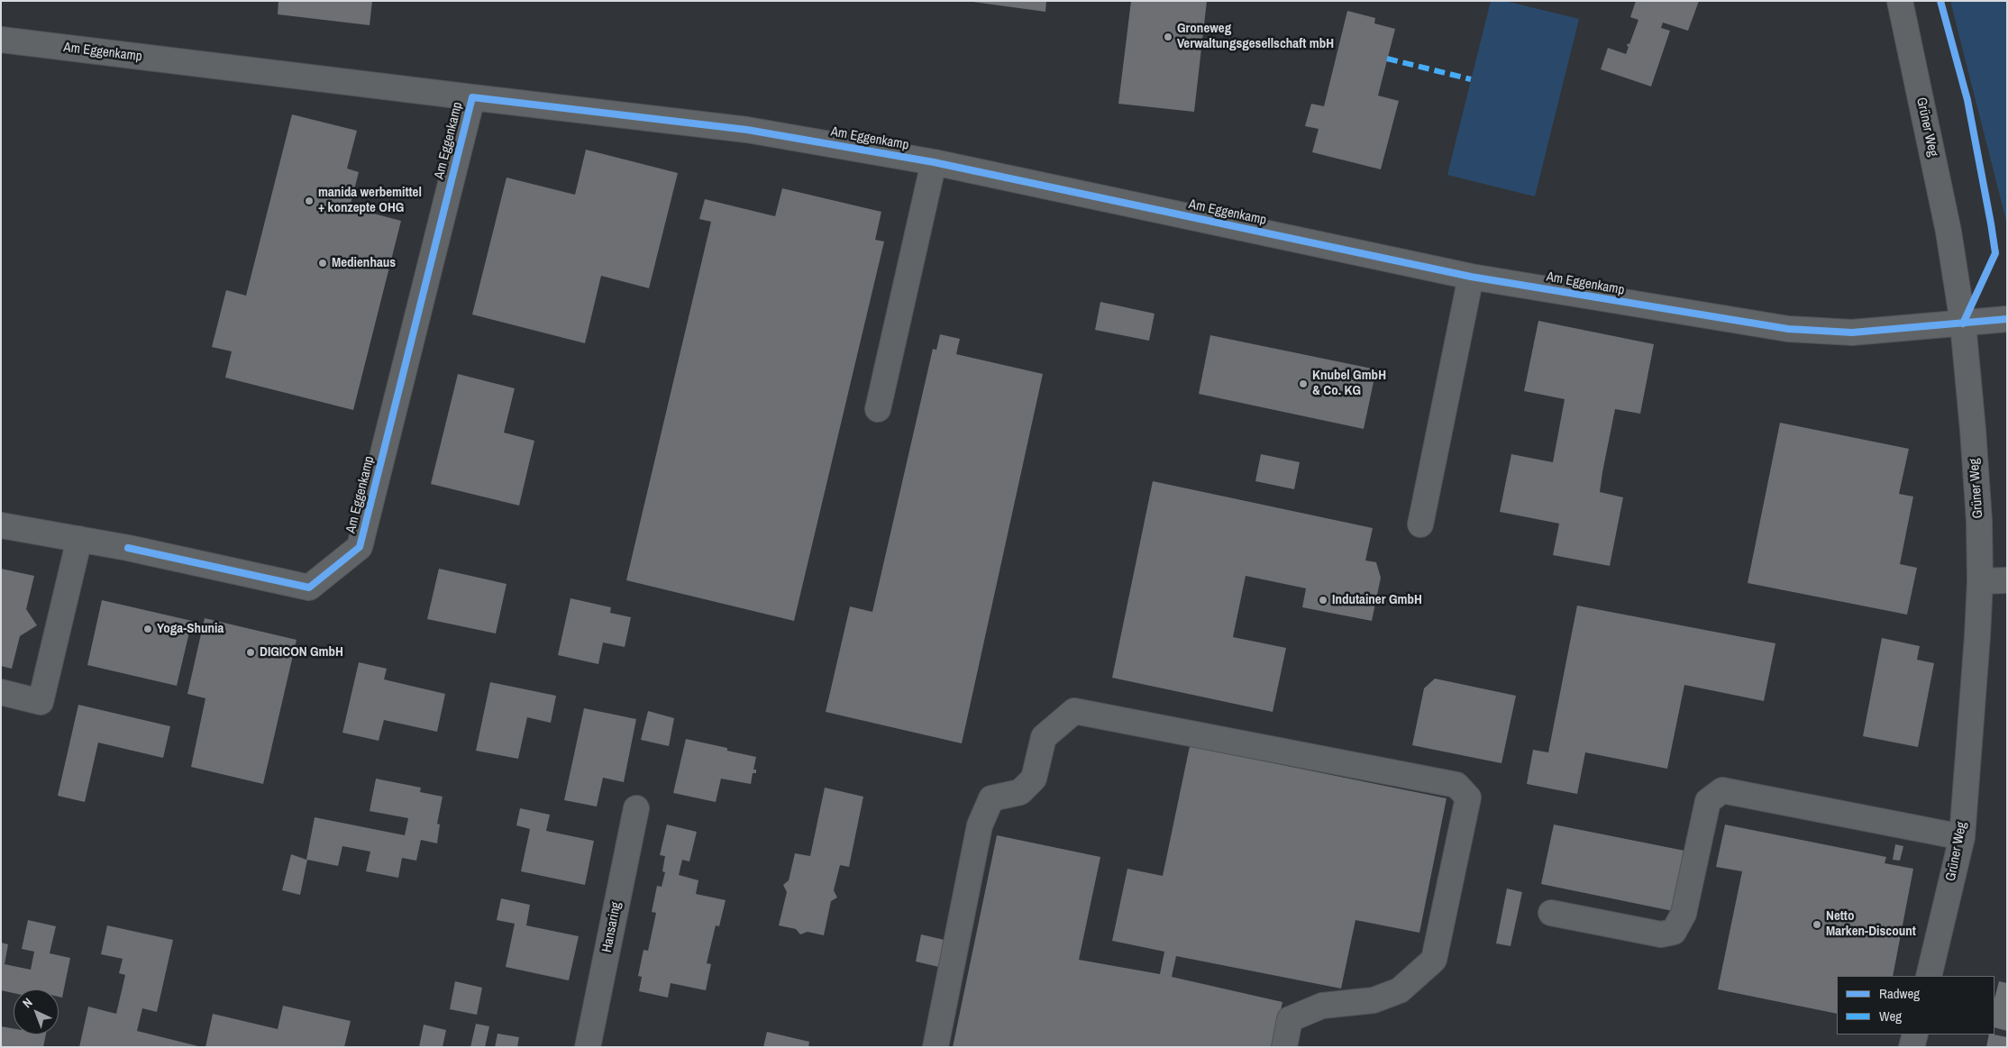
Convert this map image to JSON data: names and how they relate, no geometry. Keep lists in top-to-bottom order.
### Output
{
  "streets": {
    "street": ["Am Eggenkamp", "Grüner Weg", "Hansaring"]
  },
  "crossings": [
    ["Am Eggenkamp", "Grüner Weg"]
  ],
  "places": [
    "Groneweg Verwaltungsgesellschaft mbH",
    "manida werbemittel + konzepte OHG",
    "Medienhaus",
    "Knubel GmbH & Co. KG",
    "Indutainer GmbH",
    "Yoga-Shunia",
    "DIGICON GmbH",
    "Netto Marken-Discount"
  ],
  "legend": ["Radweg", "Weg"],
  "north": "top left"
}
